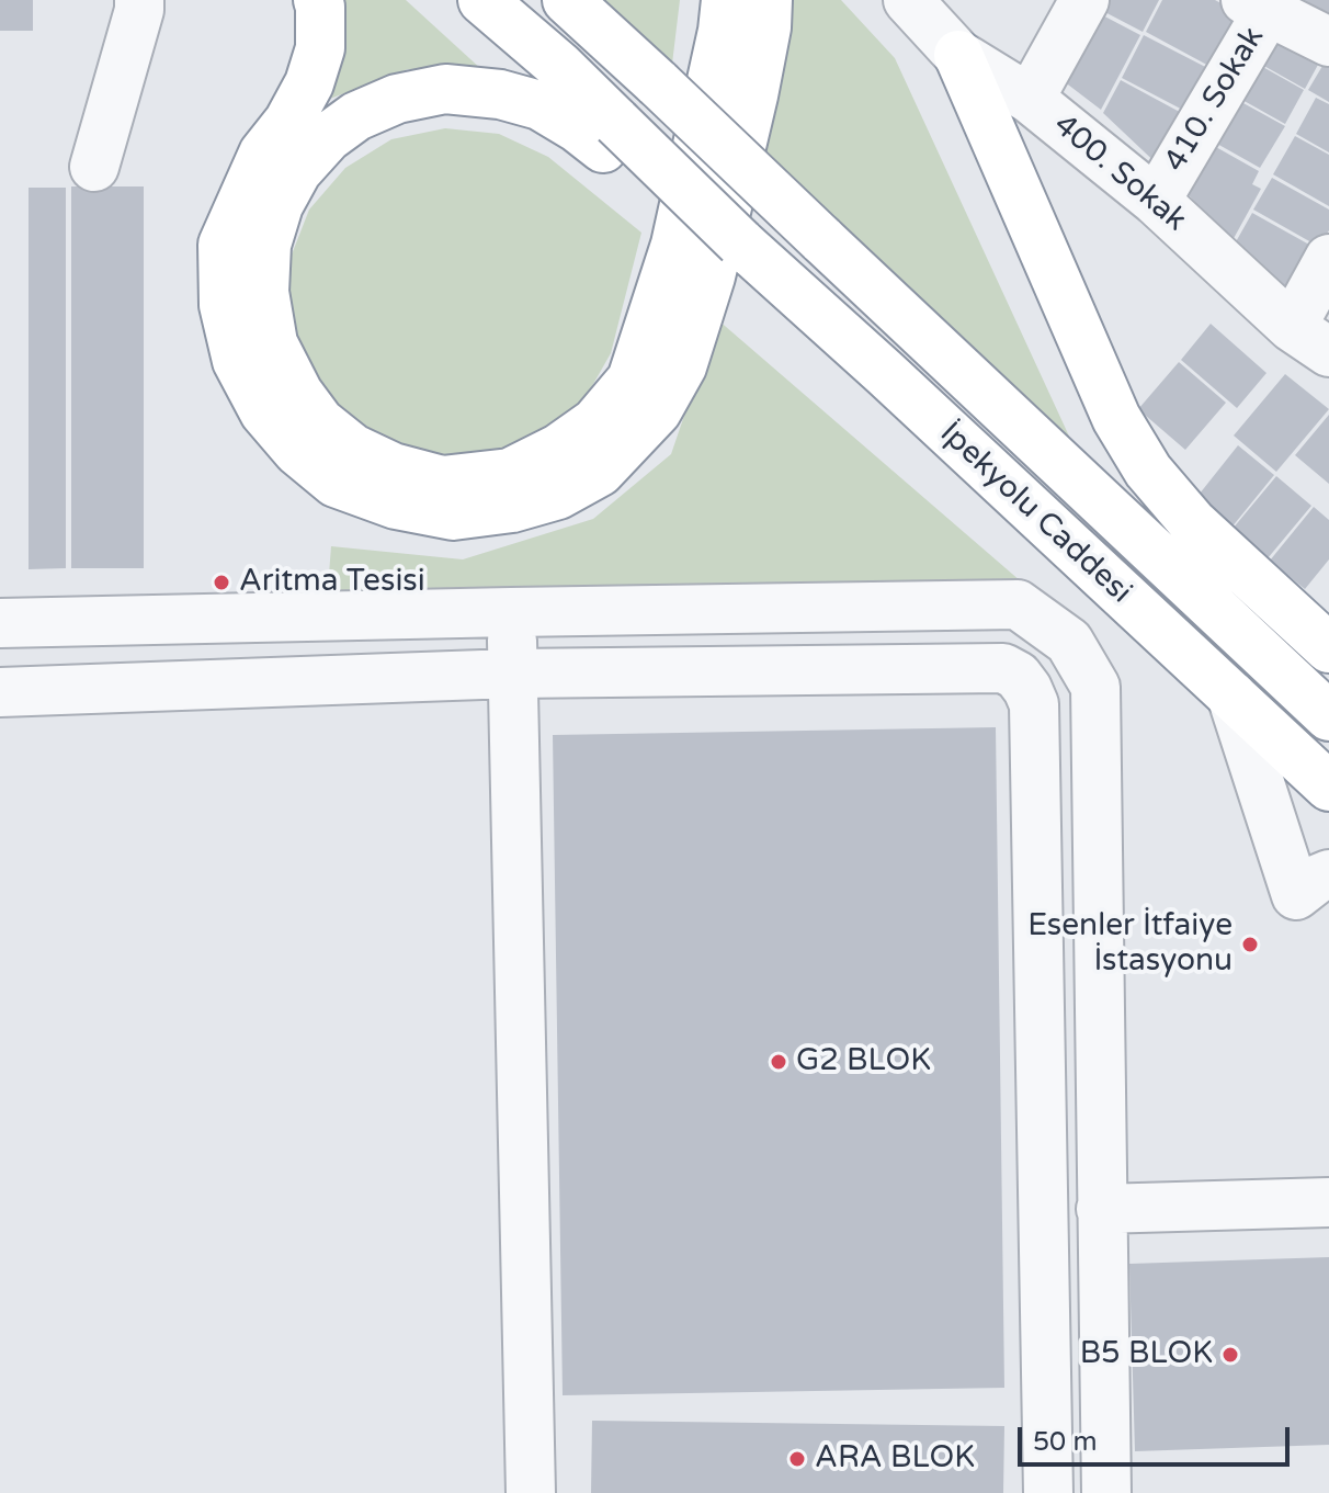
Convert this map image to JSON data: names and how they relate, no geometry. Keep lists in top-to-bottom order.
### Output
{
  "streets": {
    "highway": ["İpekyolu Caddesi"],
    "street": ["410. Sokak", "400. Sokak"]
  },
  "crossings": [
    ["410. Sokak", "400. Sokak"]
  ],
  "places": [
    "Aritma Tesisi",
    "Esenler İtfaiye İstasyonu",
    "G2 BLOK",
    "B5 BLOK",
    "ARA BLOK"
  ],
  "scale_bar": "50 m"
}
